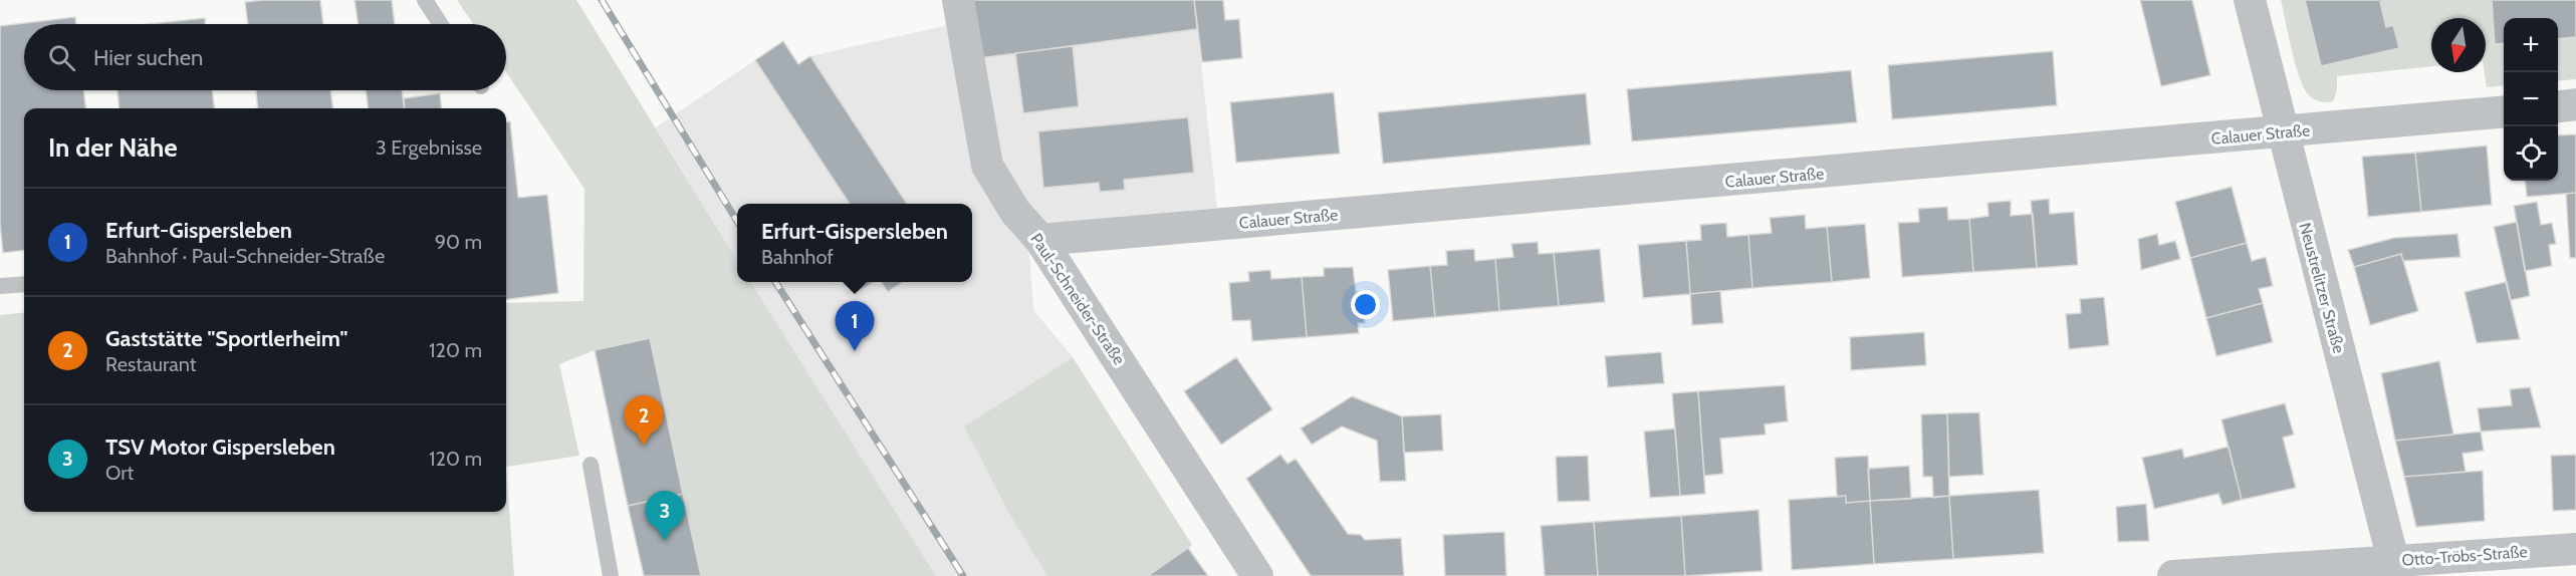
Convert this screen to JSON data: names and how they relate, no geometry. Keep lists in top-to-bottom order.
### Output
{
  "streets": {
    "street": [
      "Calauer Straße",
      "Neustrelitzer Straße",
      "Paul-Schneider-Straße",
      "Otto-Tröbs-Straße"
    ]
  },
  "crossings": [
    ["Calauer Straße", "Neustrelitzer Straße"],
    ["Calauer Straße", "Paul-Schneider-Straße"],
    ["Neustrelitzer Straße", "Otto-Tröbs-Straße"]
  ],
  "north": "bottom",
  "page": {
    "map_buttons": ["+", "−"],
    "search": "Hier suchen",
    "heading": ["In der Nähe", "3 Ergebnisse"],
    "list": [
      {
        "mark": "1",
        "name": "Erfurt-Gispersleben",
        "note": "Bahnhof · Paul-Schneider-Straße",
        "value": "90 m"
      },
      {
        "mark": "2",
        "name": "Gaststätte \"Sportlerheim\"",
        "note": "Restaurant",
        "value": "120 m"
      },
      {
        "mark": "3",
        "name": "TSV Motor Gispersleben",
        "note": "Ort",
        "value": "120 m"
      }
    ],
    "popup": ["Erfurt-Gispersleben", "Bahnhof"],
    "pins": ["1", "2", "3"]
  }
}
